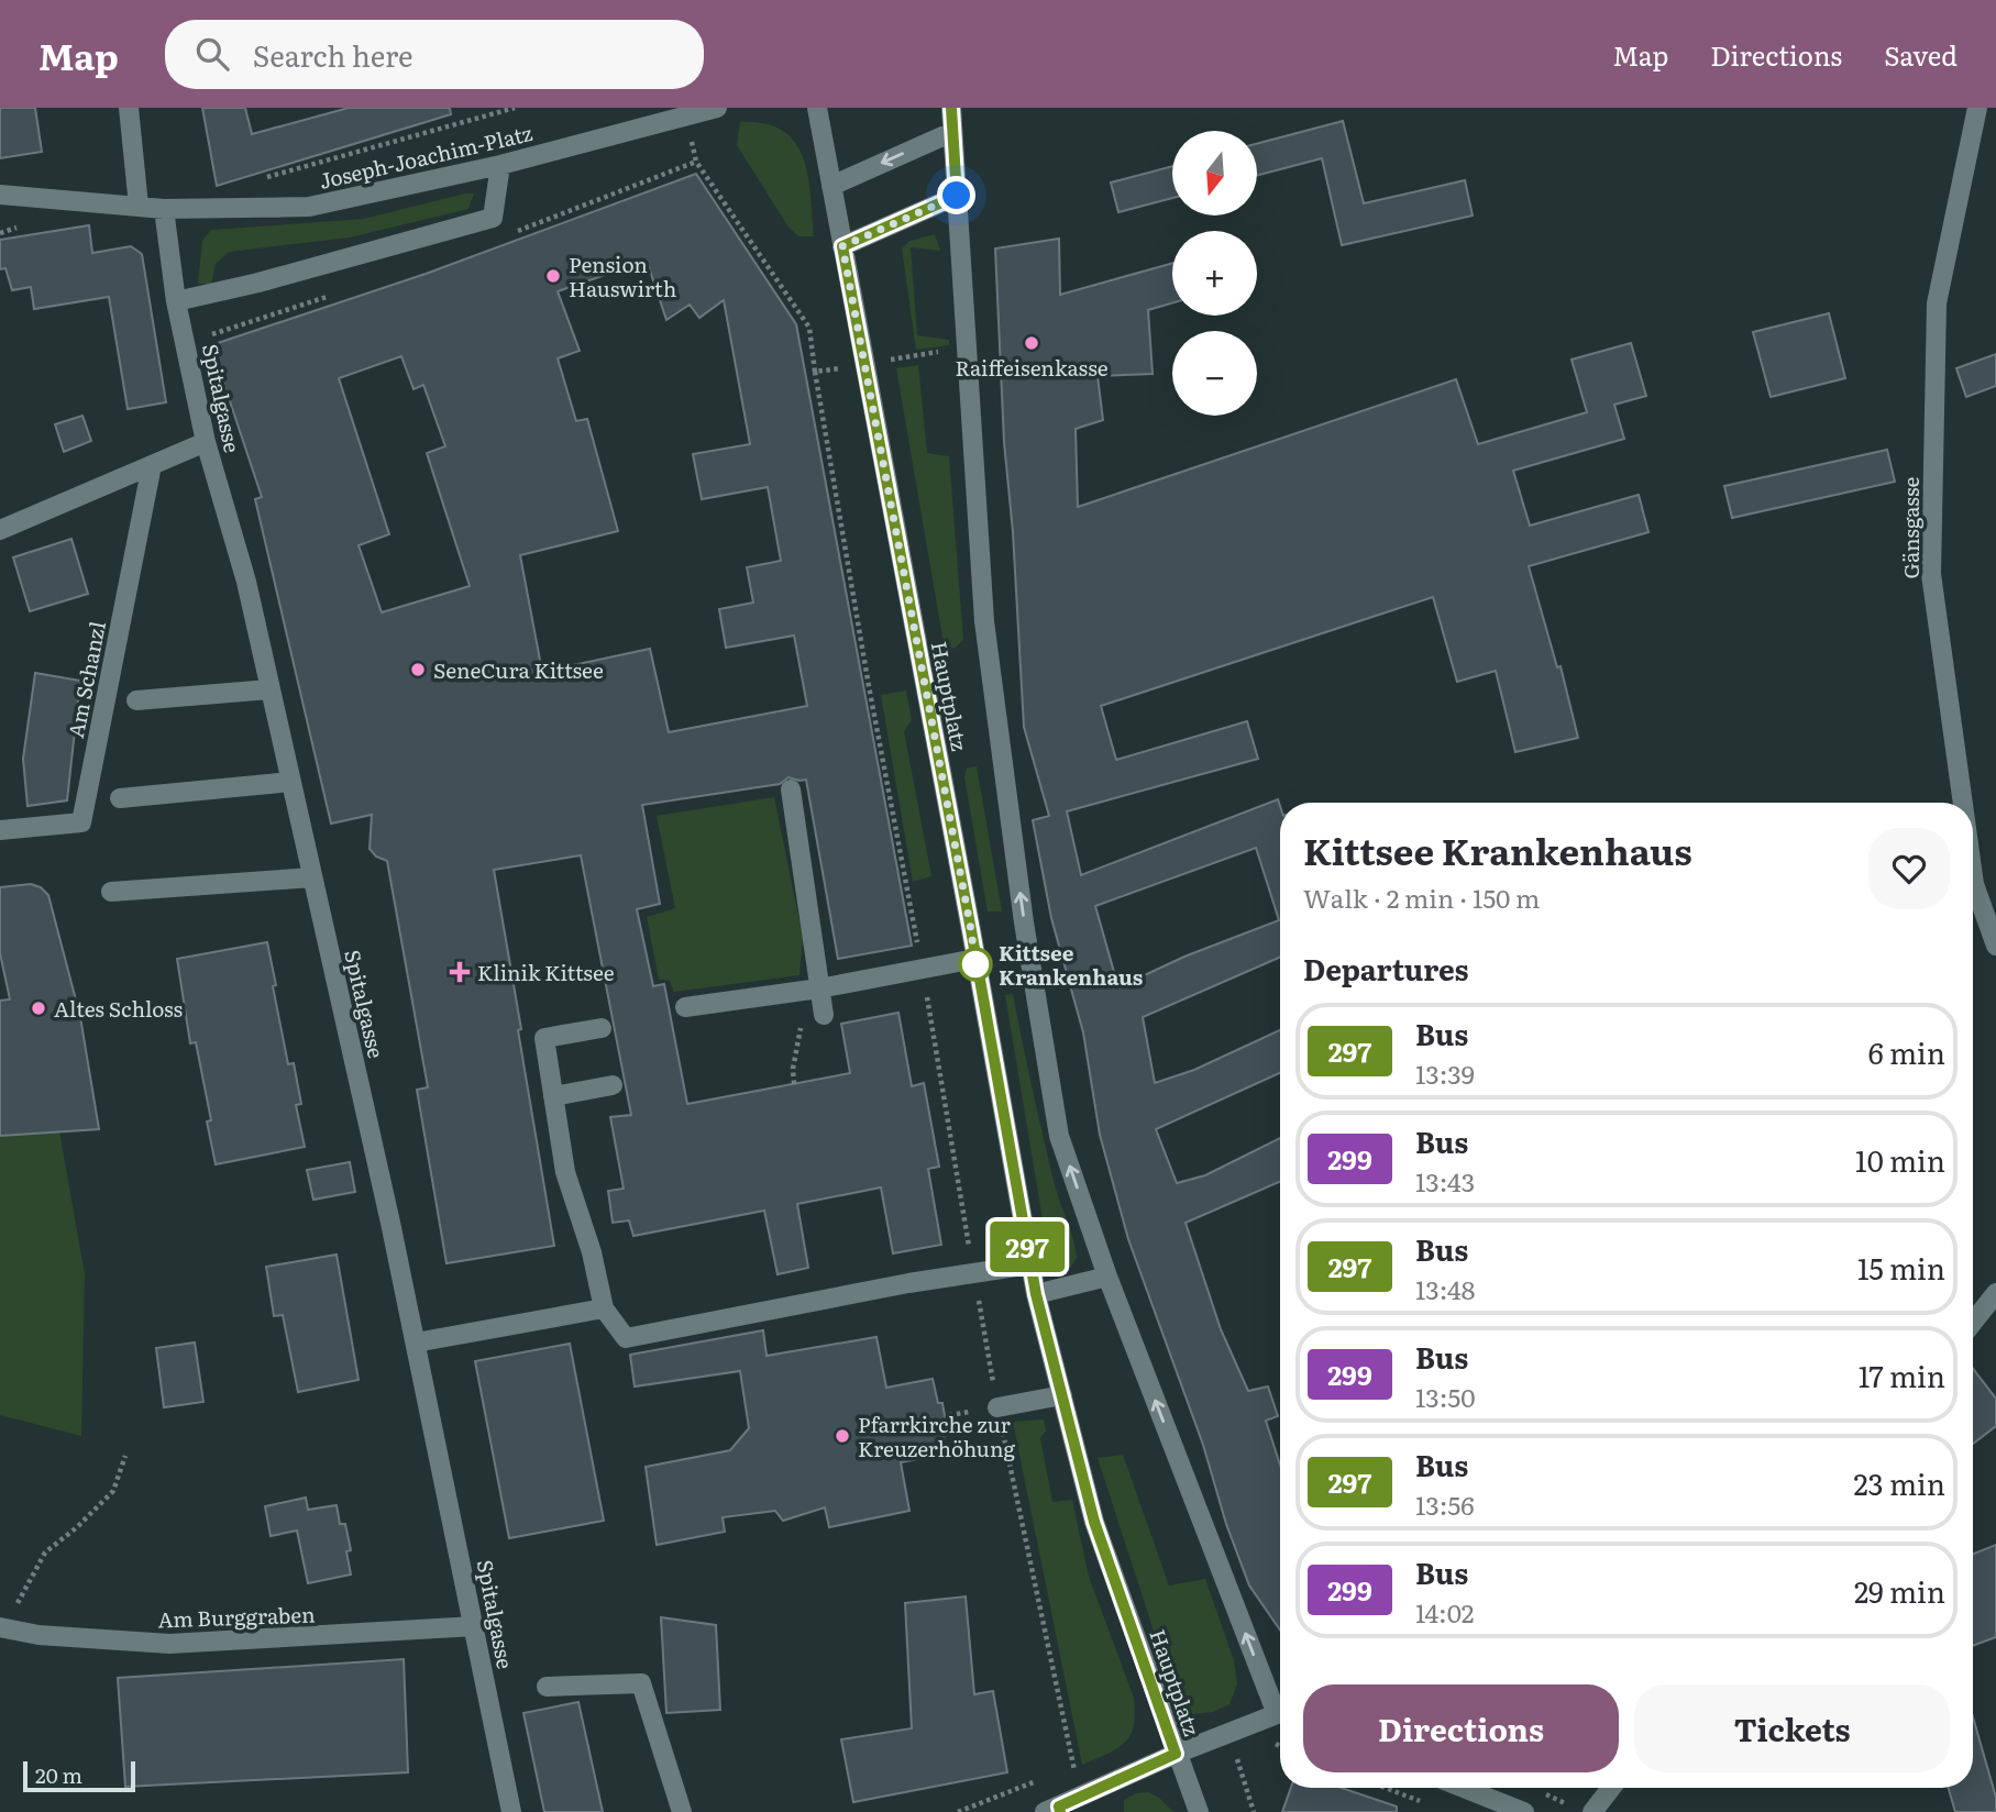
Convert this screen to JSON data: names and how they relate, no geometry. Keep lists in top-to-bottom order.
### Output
{
  "streets": {
    "street": [
      "Joseph-Joachim-Platz",
      "Spitalgasse",
      "Gänsgasse",
      "Am Schanzl",
      "Hauptplatz",
      "Am Burggraben"
    ]
  },
  "crossings": [
    ["Joseph-Joachim-Platz", "Spitalgasse"],
    ["Spitalgasse", "Am Burggraben"]
  ],
  "places": {
    "other": [
      "Pension Hauswirth",
      "Raiffeisenkasse",
      "SeneCura Kittsee",
      "Kittsee Krankenhaus",
      "Altes Schloss",
      "Pfarrkirche zur Kreuzerhöhung"
    ],
    "health": ["Klinik Kittsee"]
  },
  "lines": ["bus line 297"],
  "scale_bar": "20 m",
  "north": "bottom",
  "page": {
    "header": "Map",
    "search": "Search here",
    "nav": ["Map", "Directions", "Saved"],
    "on_map": "297",
    "map_buttons": ["+", "−"],
    "heading": [
      ["Kittsee Krankenhaus", "Walk · 2 min · 150 m"],
      "Departures"
    ],
    "list": [
      {
        "mark": "297",
        "name": "Bus",
        "note": "13:39",
        "value": "6 min"
      },
      {
        "mark": "299",
        "name": "Bus",
        "note": "13:43",
        "value": "10 min"
      },
      {
        "mark": "297",
        "name": "Bus",
        "note": "13:48",
        "value": "15 min"
      },
      {
        "mark": "299",
        "name": "Bus",
        "note": "13:50",
        "value": "17 min"
      },
      {
        "mark": "297",
        "name": "Bus",
        "note": "13:56",
        "value": "23 min"
      },
      {
        "mark": "299",
        "name": "Bus",
        "note": "14:02",
        "value": "29 min"
      }
    ],
    "buttons": ["Directions", "Tickets"],
    "scale": "20 m"
  }
}
